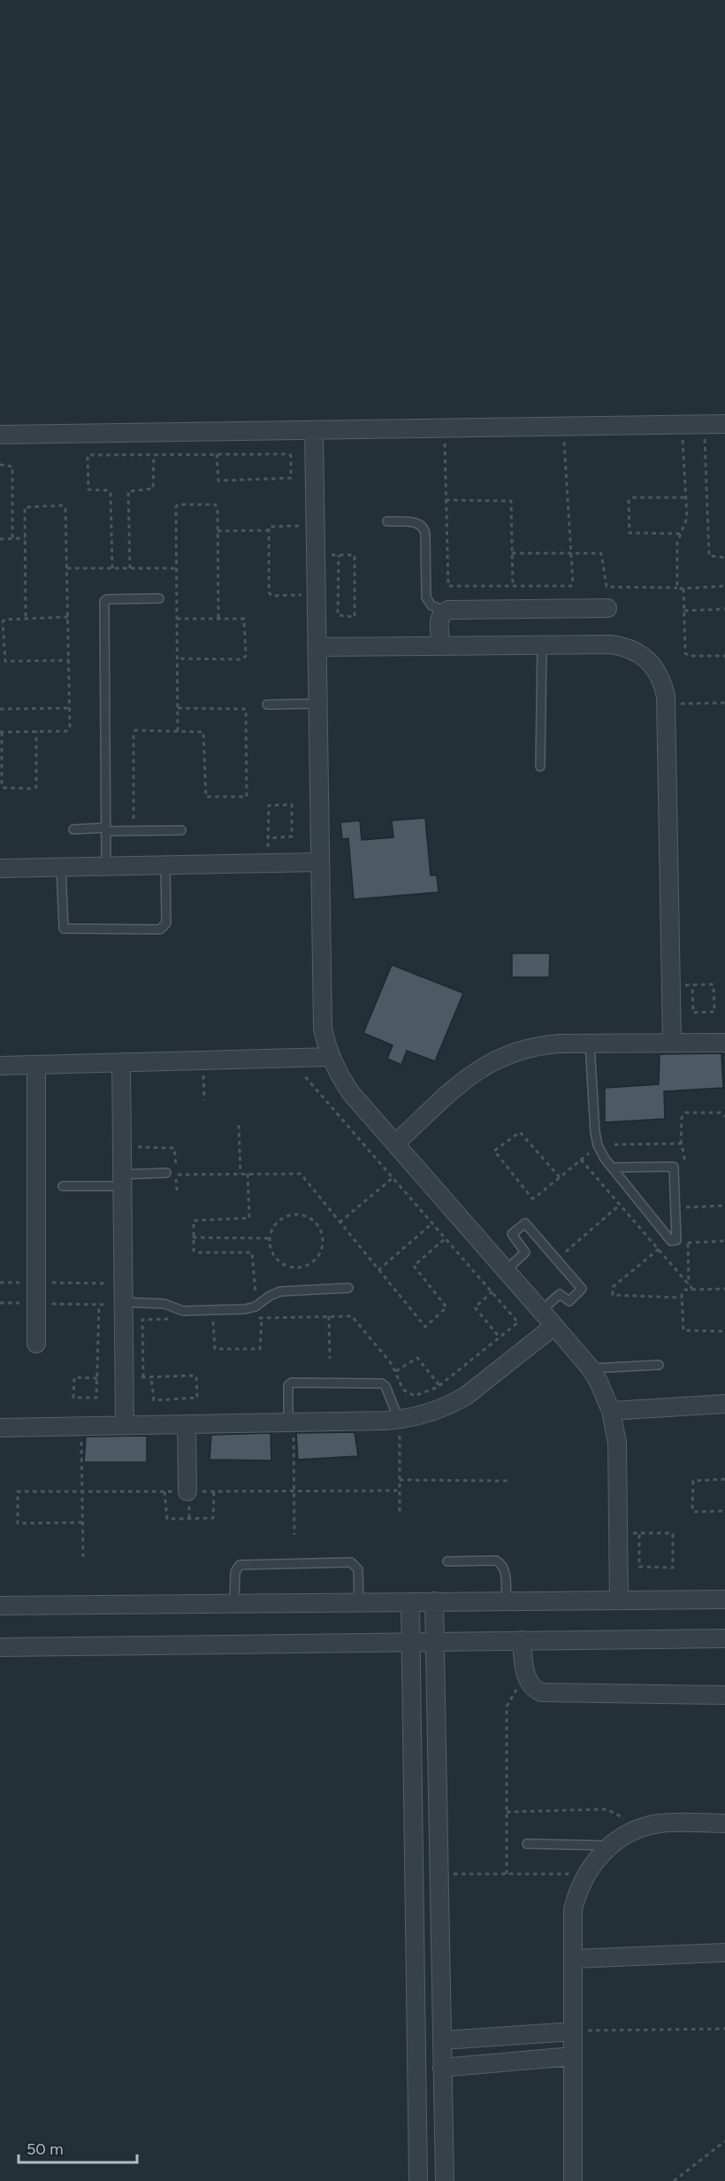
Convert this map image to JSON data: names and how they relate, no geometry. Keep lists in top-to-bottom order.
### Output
{
  "scale_bar": "50 m"
}
